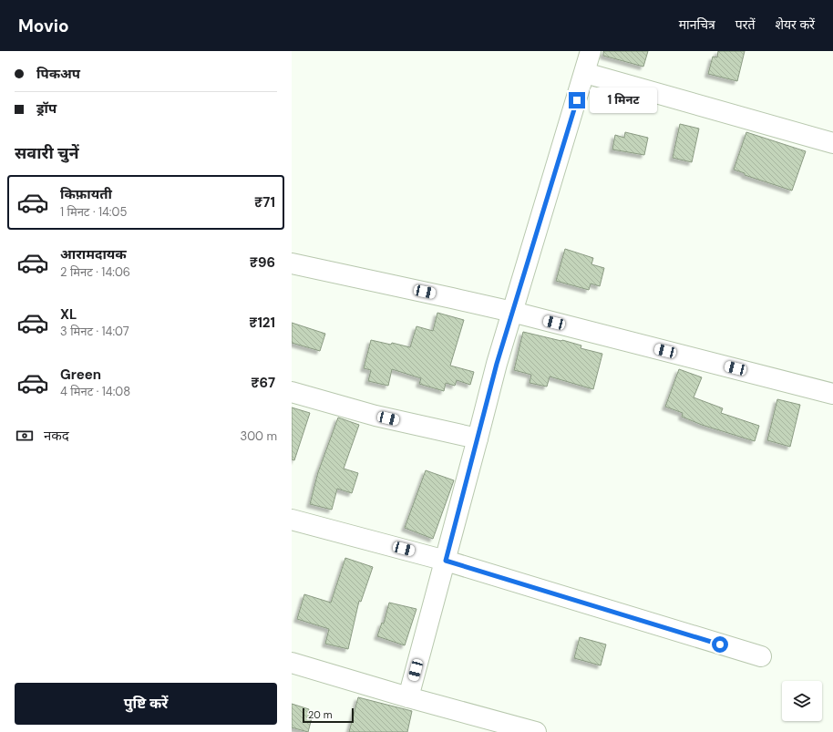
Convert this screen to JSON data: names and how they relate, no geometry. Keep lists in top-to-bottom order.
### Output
{
  "scale_bar": "20 m",
  "page": {
    "header": "Movio",
    "nav": ["मानचित्र", "परतें", "शेयर करें"],
    "banner": ["पिकअप", "ड्रॉप"],
    "bubble": "1 मिनट",
    "heading": "सवारी चुनें",
    "list": [
      {
        "name": "किफ़ायती",
        "note": "1 मिनट · 14:05",
        "value": "₹71"
      },
      {
        "name": "आरामदायक",
        "note": "2 मिनट · 14:06",
        "value": "₹96"
      },
      {
        "name": "XL",
        "note": "3 मिनट · 14:07",
        "value": "₹121"
      },
      {
        "name": "Green",
        "note": "4 मिनट · 14:08",
        "value": "₹67"
      }
    ],
    "pay": ["नकद", "300 m"],
    "buttons": "पुष्टि करें",
    "scale": "20 m"
  }
}
